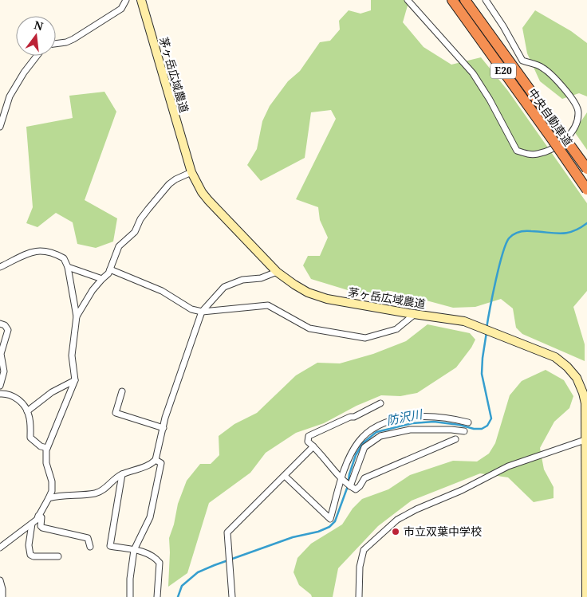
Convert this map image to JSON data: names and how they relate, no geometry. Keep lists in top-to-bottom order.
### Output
{
  "streets": {
    "highway": ["E20", "中央自動車道"],
    "street": ["茅ヶ岳広域農道"]
  },
  "water": ["防沢川"],
  "places": ["市立双葉中学校"],
  "north": "top"
}
